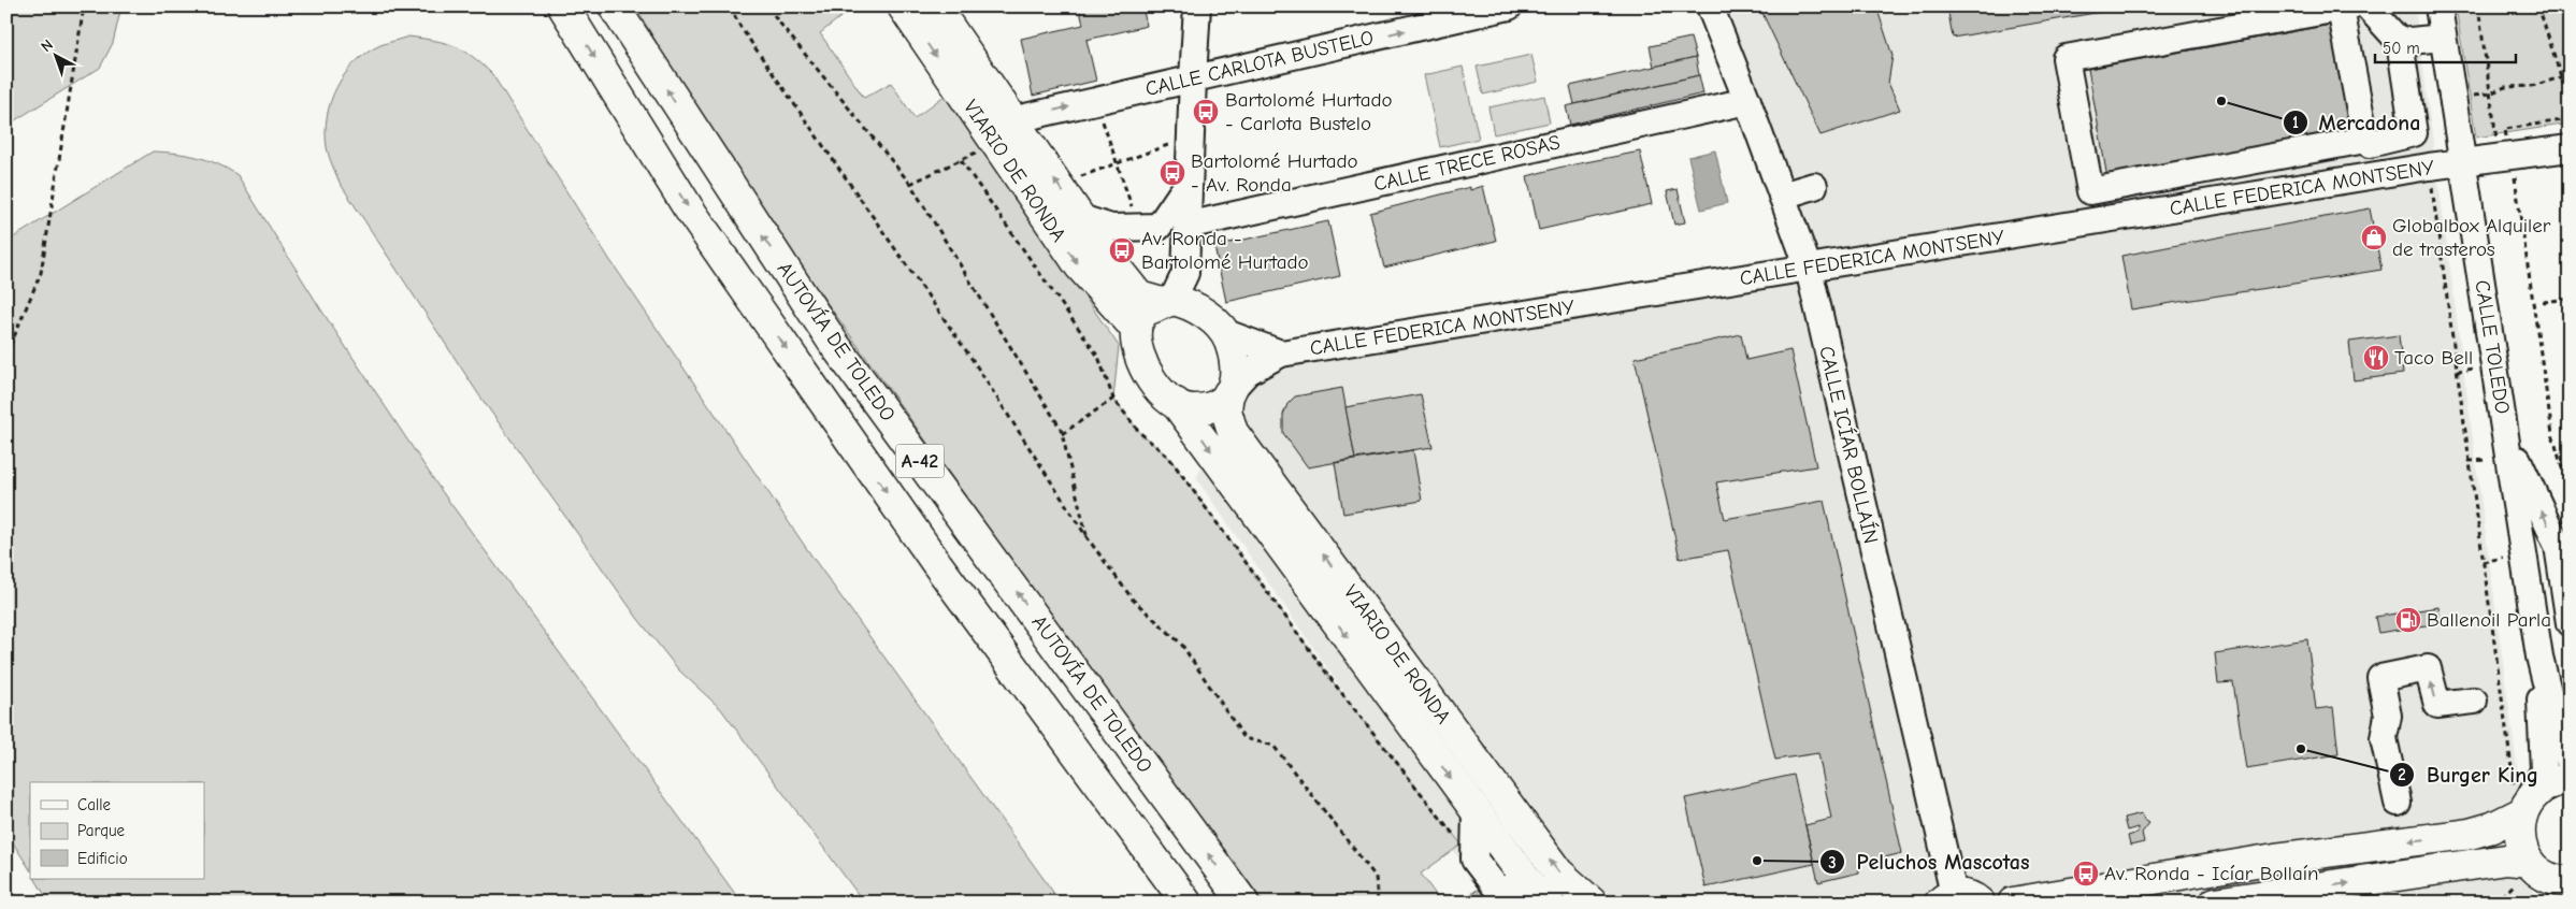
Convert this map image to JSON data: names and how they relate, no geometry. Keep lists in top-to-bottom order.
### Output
{
  "streets": {
    "main road": ["VIARIO DE RONDA", "AUTOVÍA DE TOLEDO", "A-42"],
    "street": [
      "CALLE CARLOTA BUSTELO",
      "CALLE TRECE ROSAS",
      "CALLE FEDERICA MONTSENY",
      "CALLE TOLEDO",
      "CALLE ICÍAR BOLLAÍN"
    ]
  },
  "crossings": [
    ["CALLE CARLOTA BUSTELO", "VIARIO DE RONDA"],
    ["CALLE TRECE ROSAS", "CALLE ICÍAR BOLLAÍN"],
    ["VIARIO DE RONDA", "CALLE FEDERICA MONTSENY"],
    ["CALLE FEDERICA MONTSENY", "CALLE TOLEDO"],
    ["CALLE FEDERICA MONTSENY", "CALLE ICÍAR BOLLAÍN"]
  ],
  "one_way": ["CALLE CARLOTA BUSTELO"],
  "places": {
    "other": ["Mercadona", "Burger King", "Peluchos Mascotas"],
    "bus stop": [
      "Bartolomé Hurtado - Carlota Bustelo",
      "Bartolomé Hurtado - Av. Ronda",
      "Av. Ronda - Bartolomé Hurtado",
      "Av. Ronda - Icíar Bollaín"
    ],
    "shop": ["Globalbox Alquiler de trasteros"],
    "restaurant": ["Taco Bell"],
    "fuel station": ["Ballenoil Parla"]
  },
  "legend": ["Calle", "Parque", "Edificio"],
  "scale_bar": "50 m",
  "north": "top left"
}
